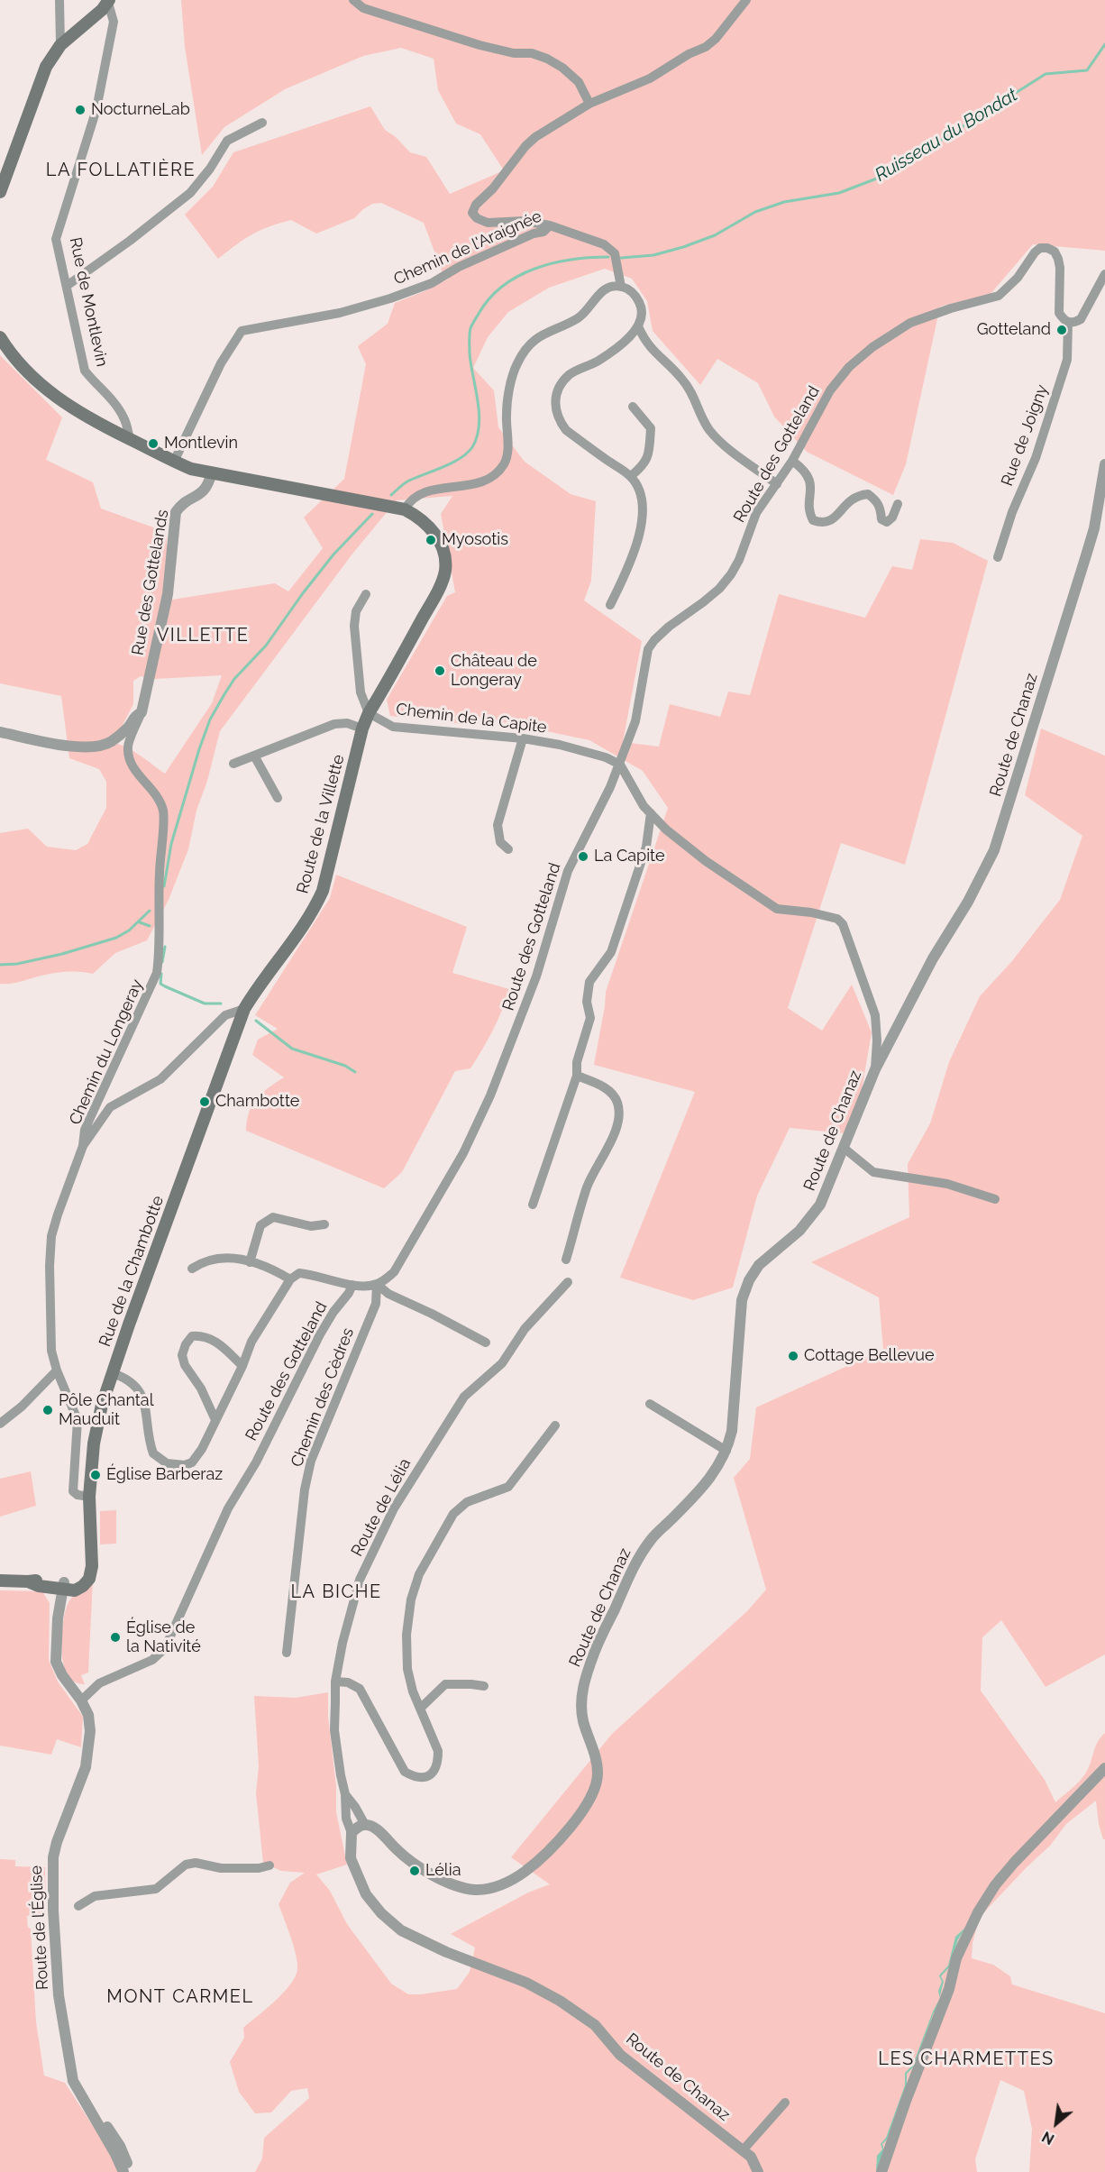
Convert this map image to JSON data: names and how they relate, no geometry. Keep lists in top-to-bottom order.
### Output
{
  "streets": {
    "main road": ["Route de la Villette", "Rue de la Chambotte"],
    "street": [
      "Chemin de l'Araignée",
      "Rue de Montlevin",
      "Rue de Joigny",
      "Route des Gotteland",
      "Rue des Gottelands",
      "Chemin de la Capite",
      "Route de Chanaz",
      "Chemin du Longeray",
      "Chemin des Cèdres",
      "Route de Lélia",
      "Route de l'Église"
    ]
  },
  "crossings": [
    ["Chemin de l'Araignée", "Route de la Villette"],
    ["Rue de Montlevin", "Route de la Villette"],
    ["Rue de Joigny", "Route des Gotteland"],
    ["Route des Gotteland", "Chemin de la Capite"],
    ["Route des Gotteland", "Chemin des Cèdres"],
    ["Route des Gotteland", "Route de l'Église"],
    ["Rue des Gottelands", "Route de la Villette"],
    ["Rue des Gottelands", "Chemin du Longeray"],
    ["Chemin de la Capite", "Route de la Villette"],
    ["Route de Chanaz", "Route de Lélia"],
    ["Route de la Villette", "Rue de la Chambotte"],
    ["Rue de la Chambotte", "Route de l'Église"]
  ],
  "districts": [
    "LA FOLLATIÈRE",
    "VILLETTE",
    "LA BICHE",
    "MONT CARMEL",
    "LES CHARMETTES"
  ],
  "water": ["Ruisseau du Bondat"],
  "places": [
    "NocturneLab",
    "Gotteland",
    "Montlevin",
    "Myosotis",
    "Château de Longeray",
    "La Capite",
    "Chambotte",
    "Cottage Bellevue",
    "Pôle Chantal Mauduit",
    "Église Barberaz",
    "Église de la Nativité",
    "Lélia"
  ],
  "north": "bottom left"
}
